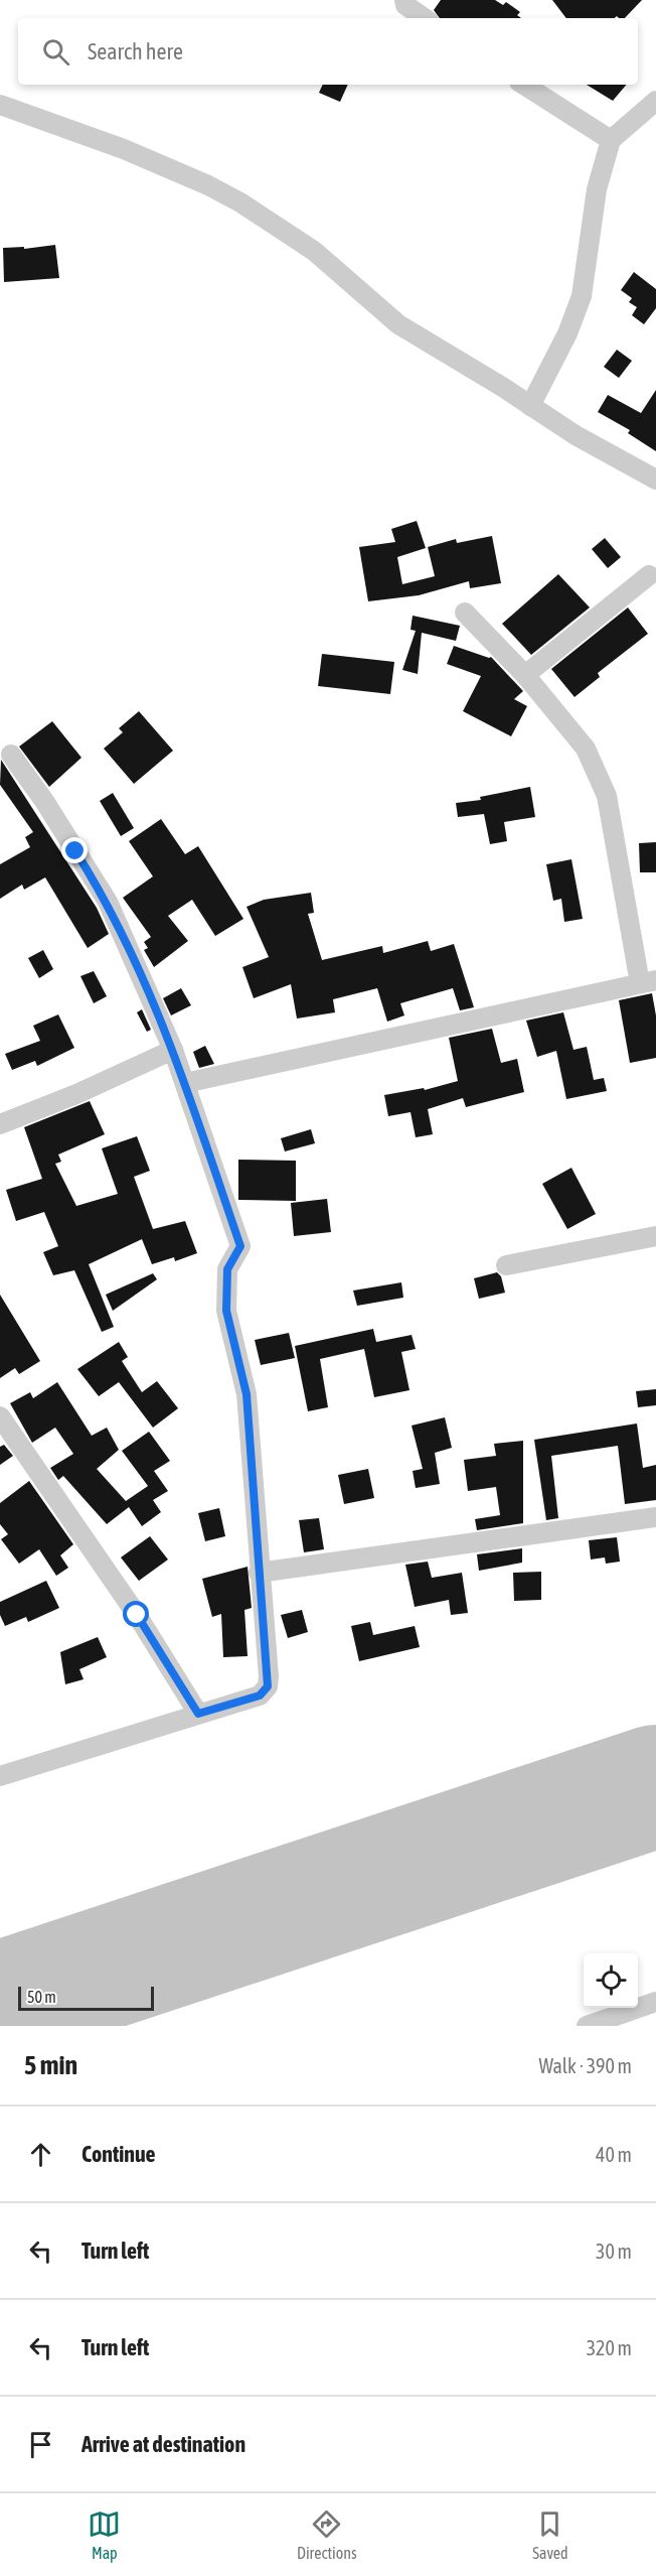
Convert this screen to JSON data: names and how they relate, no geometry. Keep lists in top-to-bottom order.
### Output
{
  "scale_bar": "50 m",
  "page": {
    "search": "Search here",
    "scale": "50 m",
    "heading": ["5 min", "Walk · 390 m"],
    "list": [
      ["Continue", "40 m"],
      ["Turn left", "30 m"],
      ["Turn left", "320 m"],
      "Arrive at destination"
    ],
    "nav": ["Map", "Directions", "Saved"]
  }
}
